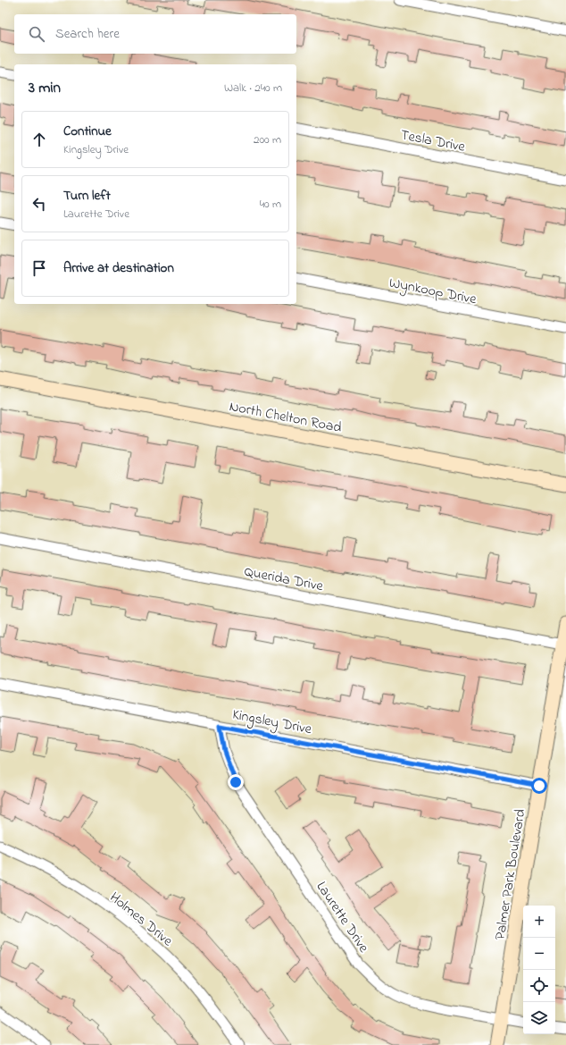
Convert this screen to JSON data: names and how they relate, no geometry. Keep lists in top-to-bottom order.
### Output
{
  "streets": {
    "main road": ["North Chelton Road", "Palmer Park Boulevard"],
    "street": [
      "Tesla Drive",
      "Wynkoop Drive",
      "Querida Drive",
      "Kingsley Drive",
      "Laurette Drive",
      "Holmes Drive"
    ]
  },
  "crossings": [
    ["Querida Drive", "Palmer Park Boulevard"],
    ["Kingsley Drive", "Palmer Park Boulevard"],
    ["Kingsley Drive", "Laurette Drive"],
    ["Palmer Park Boulevard", "Laurette Drive"]
  ],
  "page": {
    "search": "Search here",
    "heading": ["3 min", "Walk · 240 m"],
    "list": [
      ["Continue", "Kingsley Drive", "200 m"],
      ["Turn left", "Laurette Drive", "40 m"],
      "Arrive at destination"
    ],
    "map_buttons": ["+", "−"]
  }
}
